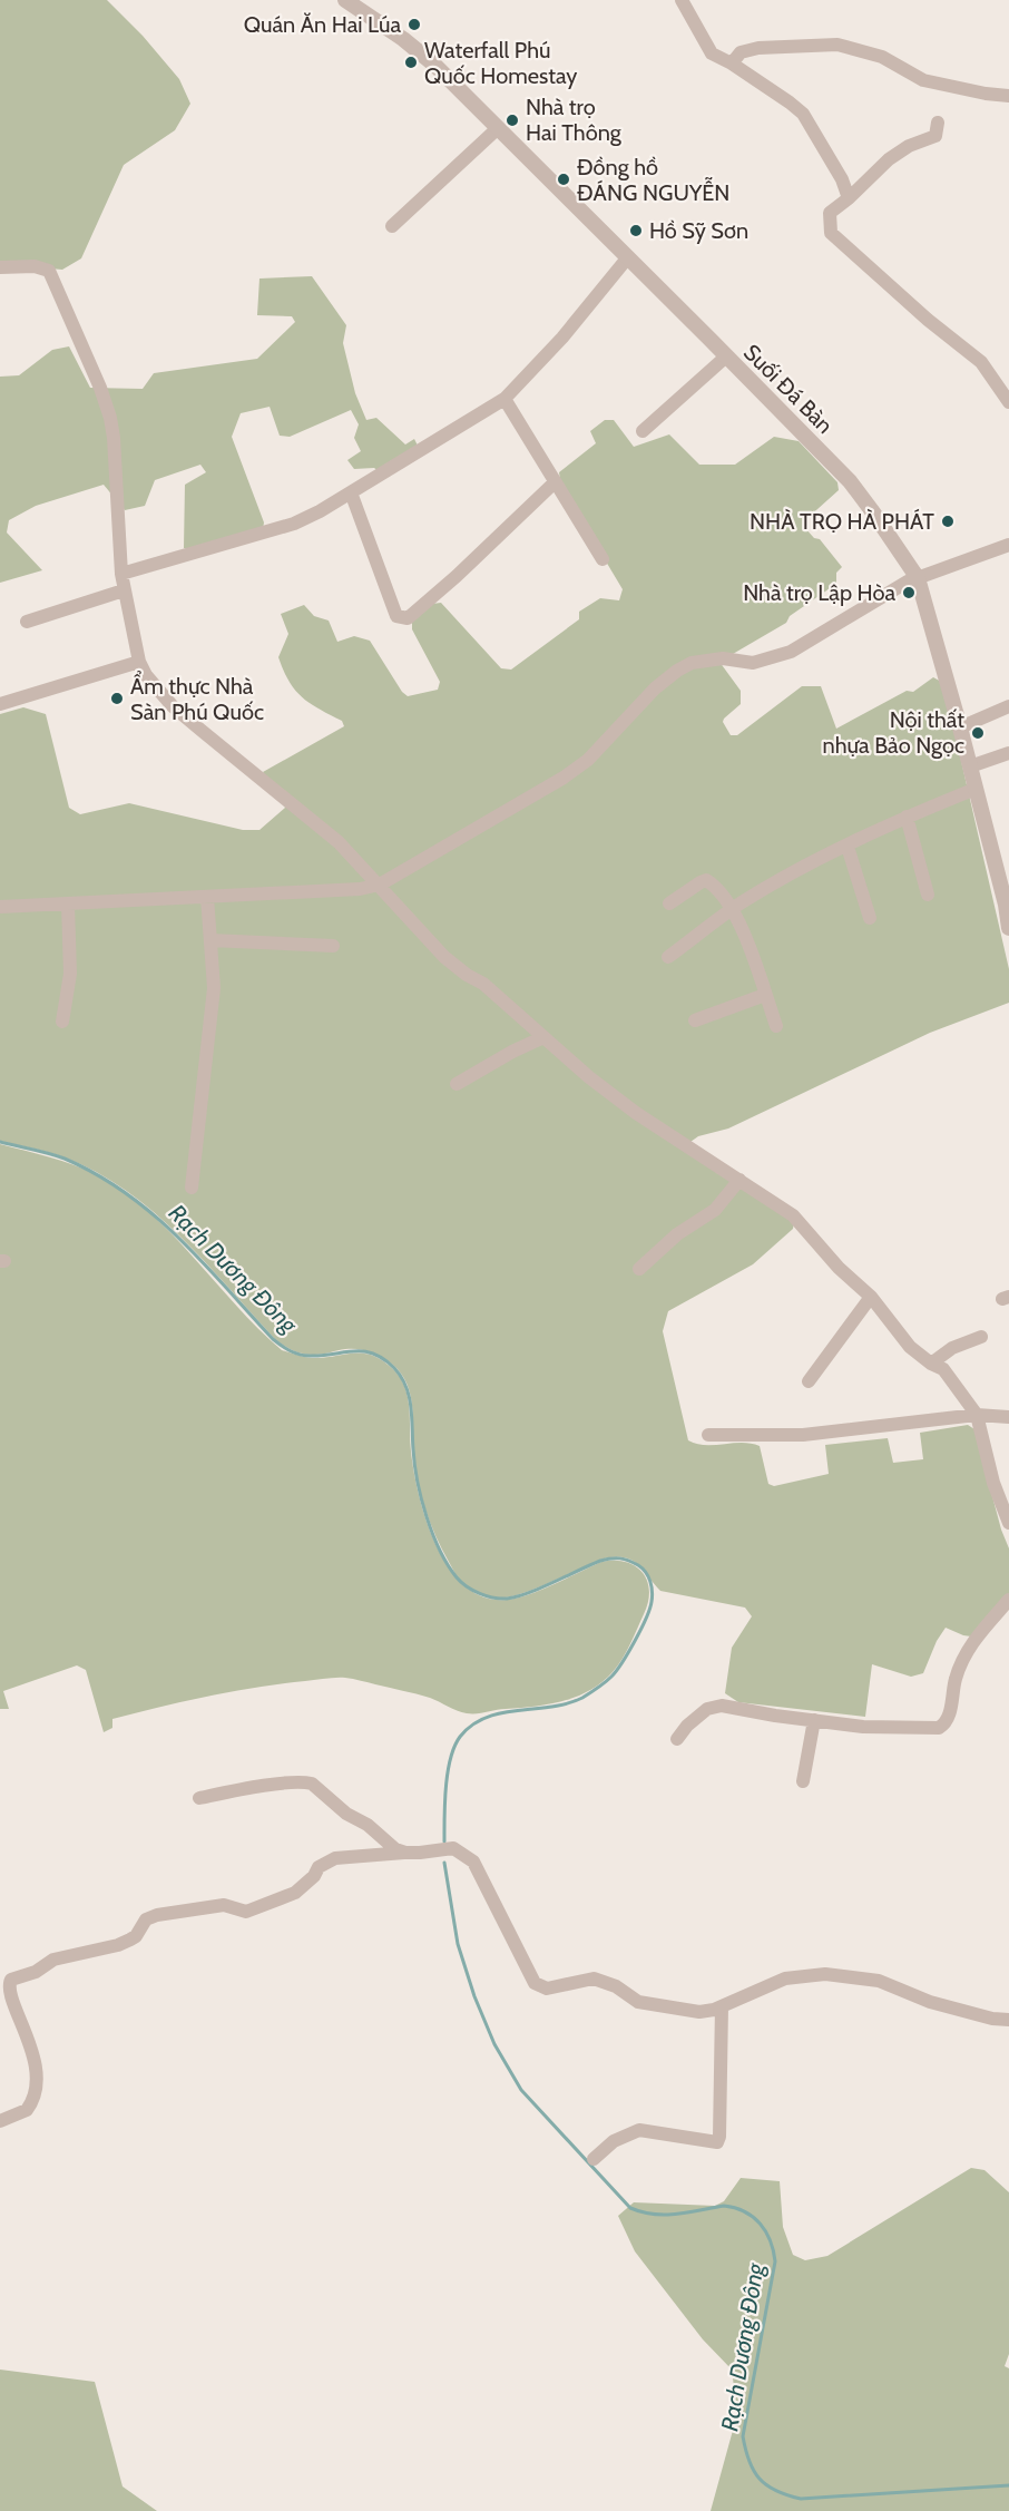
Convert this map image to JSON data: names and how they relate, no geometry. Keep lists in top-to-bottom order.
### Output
{
  "streets": {
    "street": ["Suối Đá Bàn"]
  },
  "water": ["Rạch Dương Đông"],
  "places": [
    "Quán Ăn Hai Lúa",
    "Waterfall Phú Quốc Homestay",
    "Nhà trọ Hai Thông",
    "Đồng hồ ĐÁNG NGUYỄN",
    "Hồ Sỹ Sơn",
    "NHÀ TRỌ HÀ PHÁT",
    "Nhà trọ Lập Hòa",
    "Ẩm thực Nhà Sàn Phú Quốc",
    "Nội thất nhựa Bảo Ngọc"
  ]
}
